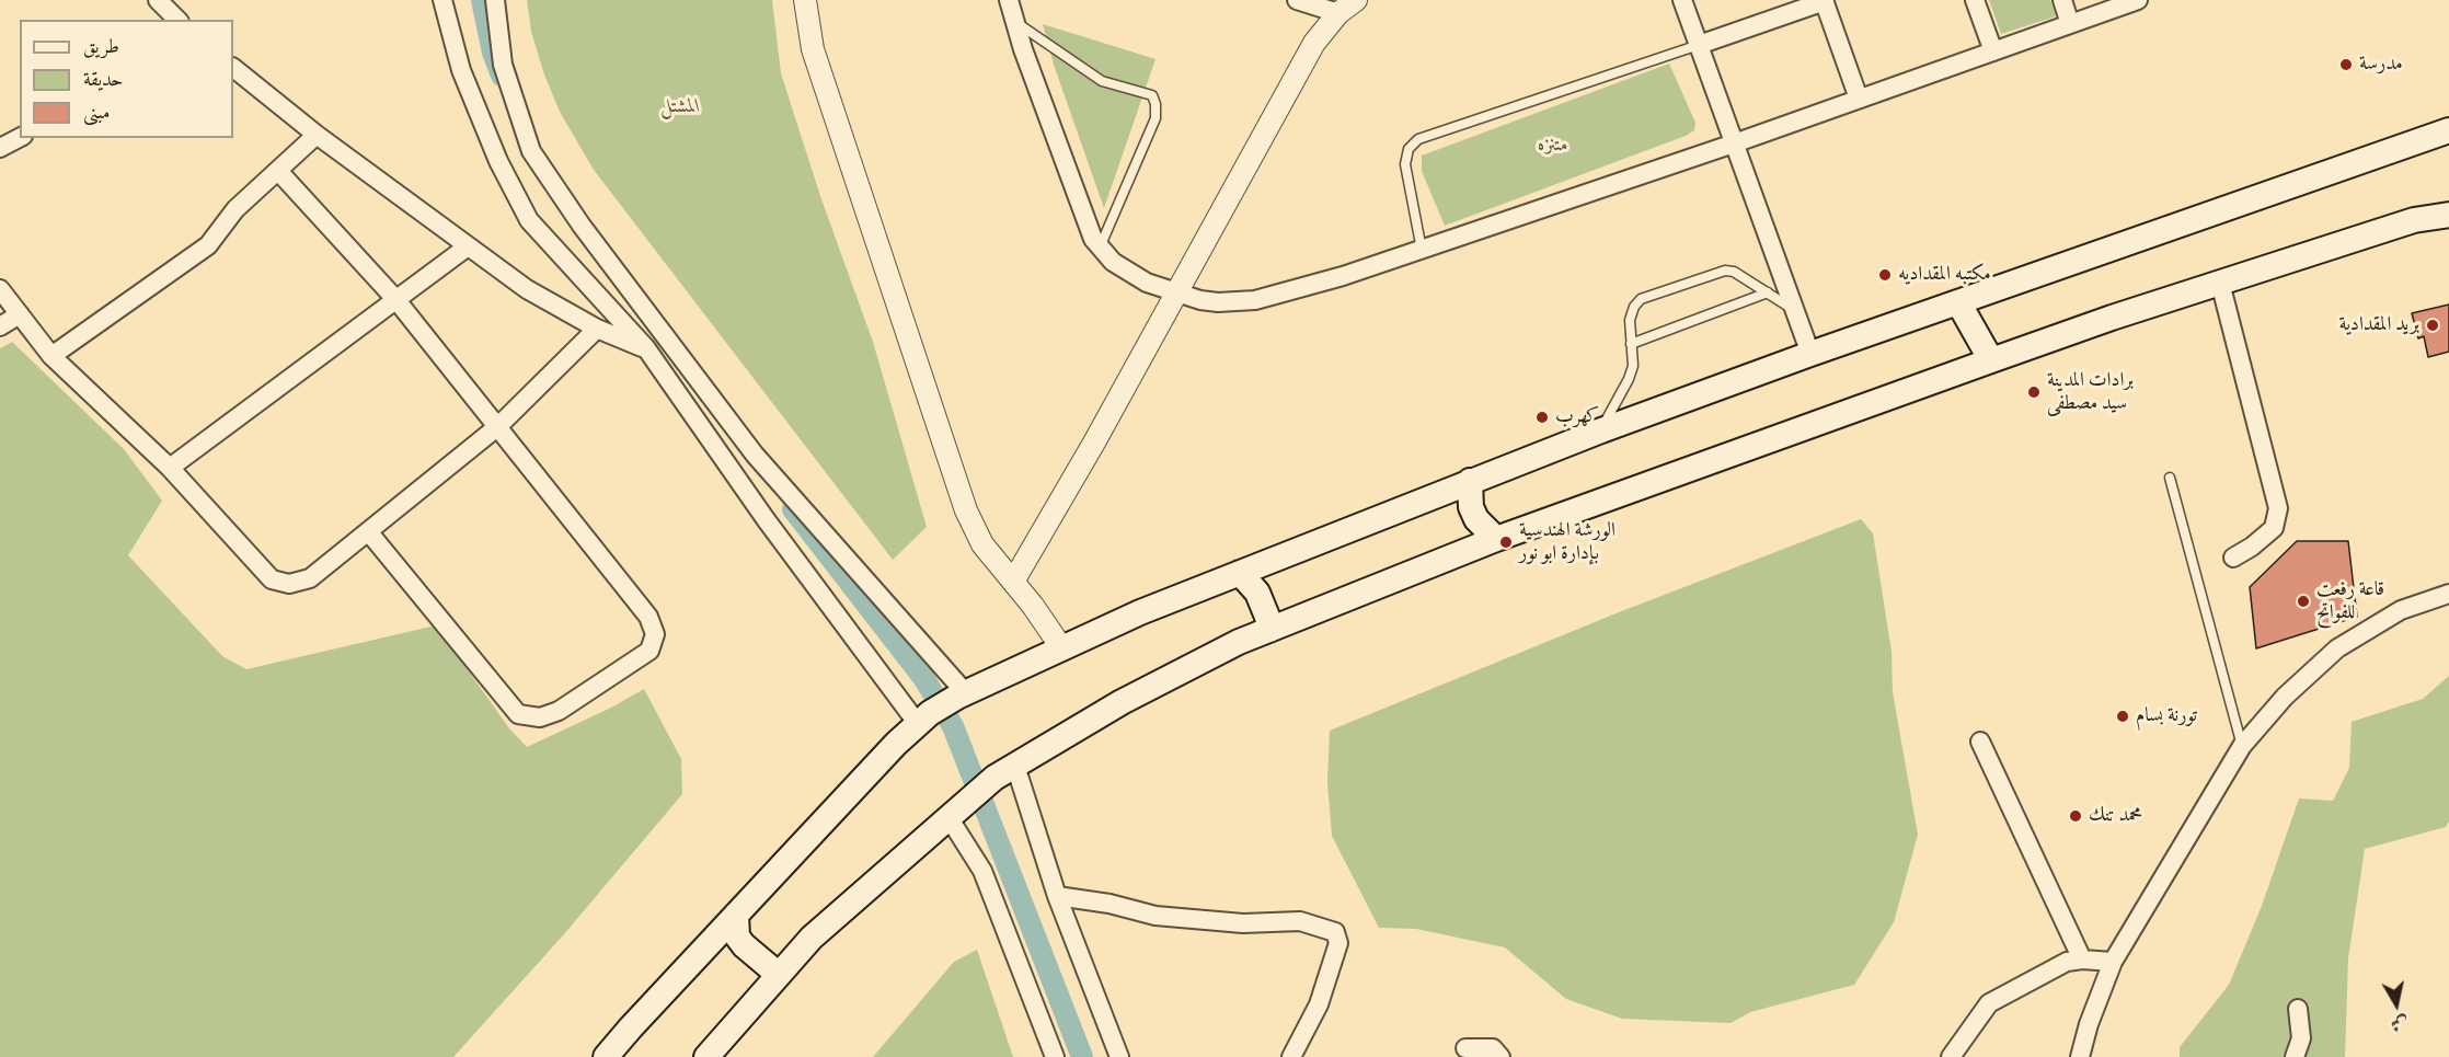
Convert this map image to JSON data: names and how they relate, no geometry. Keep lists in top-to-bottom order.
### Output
{
  "parks": ["المشتل", "متنزه"],
  "places": [
    "مدرسة",
    "مكتبه المقداديه",
    "بريد المقدادية",
    "برادات المدينة سيد مصطفى",
    "كهرب",
    "الورشة الهندسية بإدارة ابو نور",
    "قاعة رفعت للفواتح",
    "تورنة بسام",
    "محمد تنك"
  ],
  "legend": ["طريق", "حديقة", "مبنى"],
  "north": "bottom"
}
